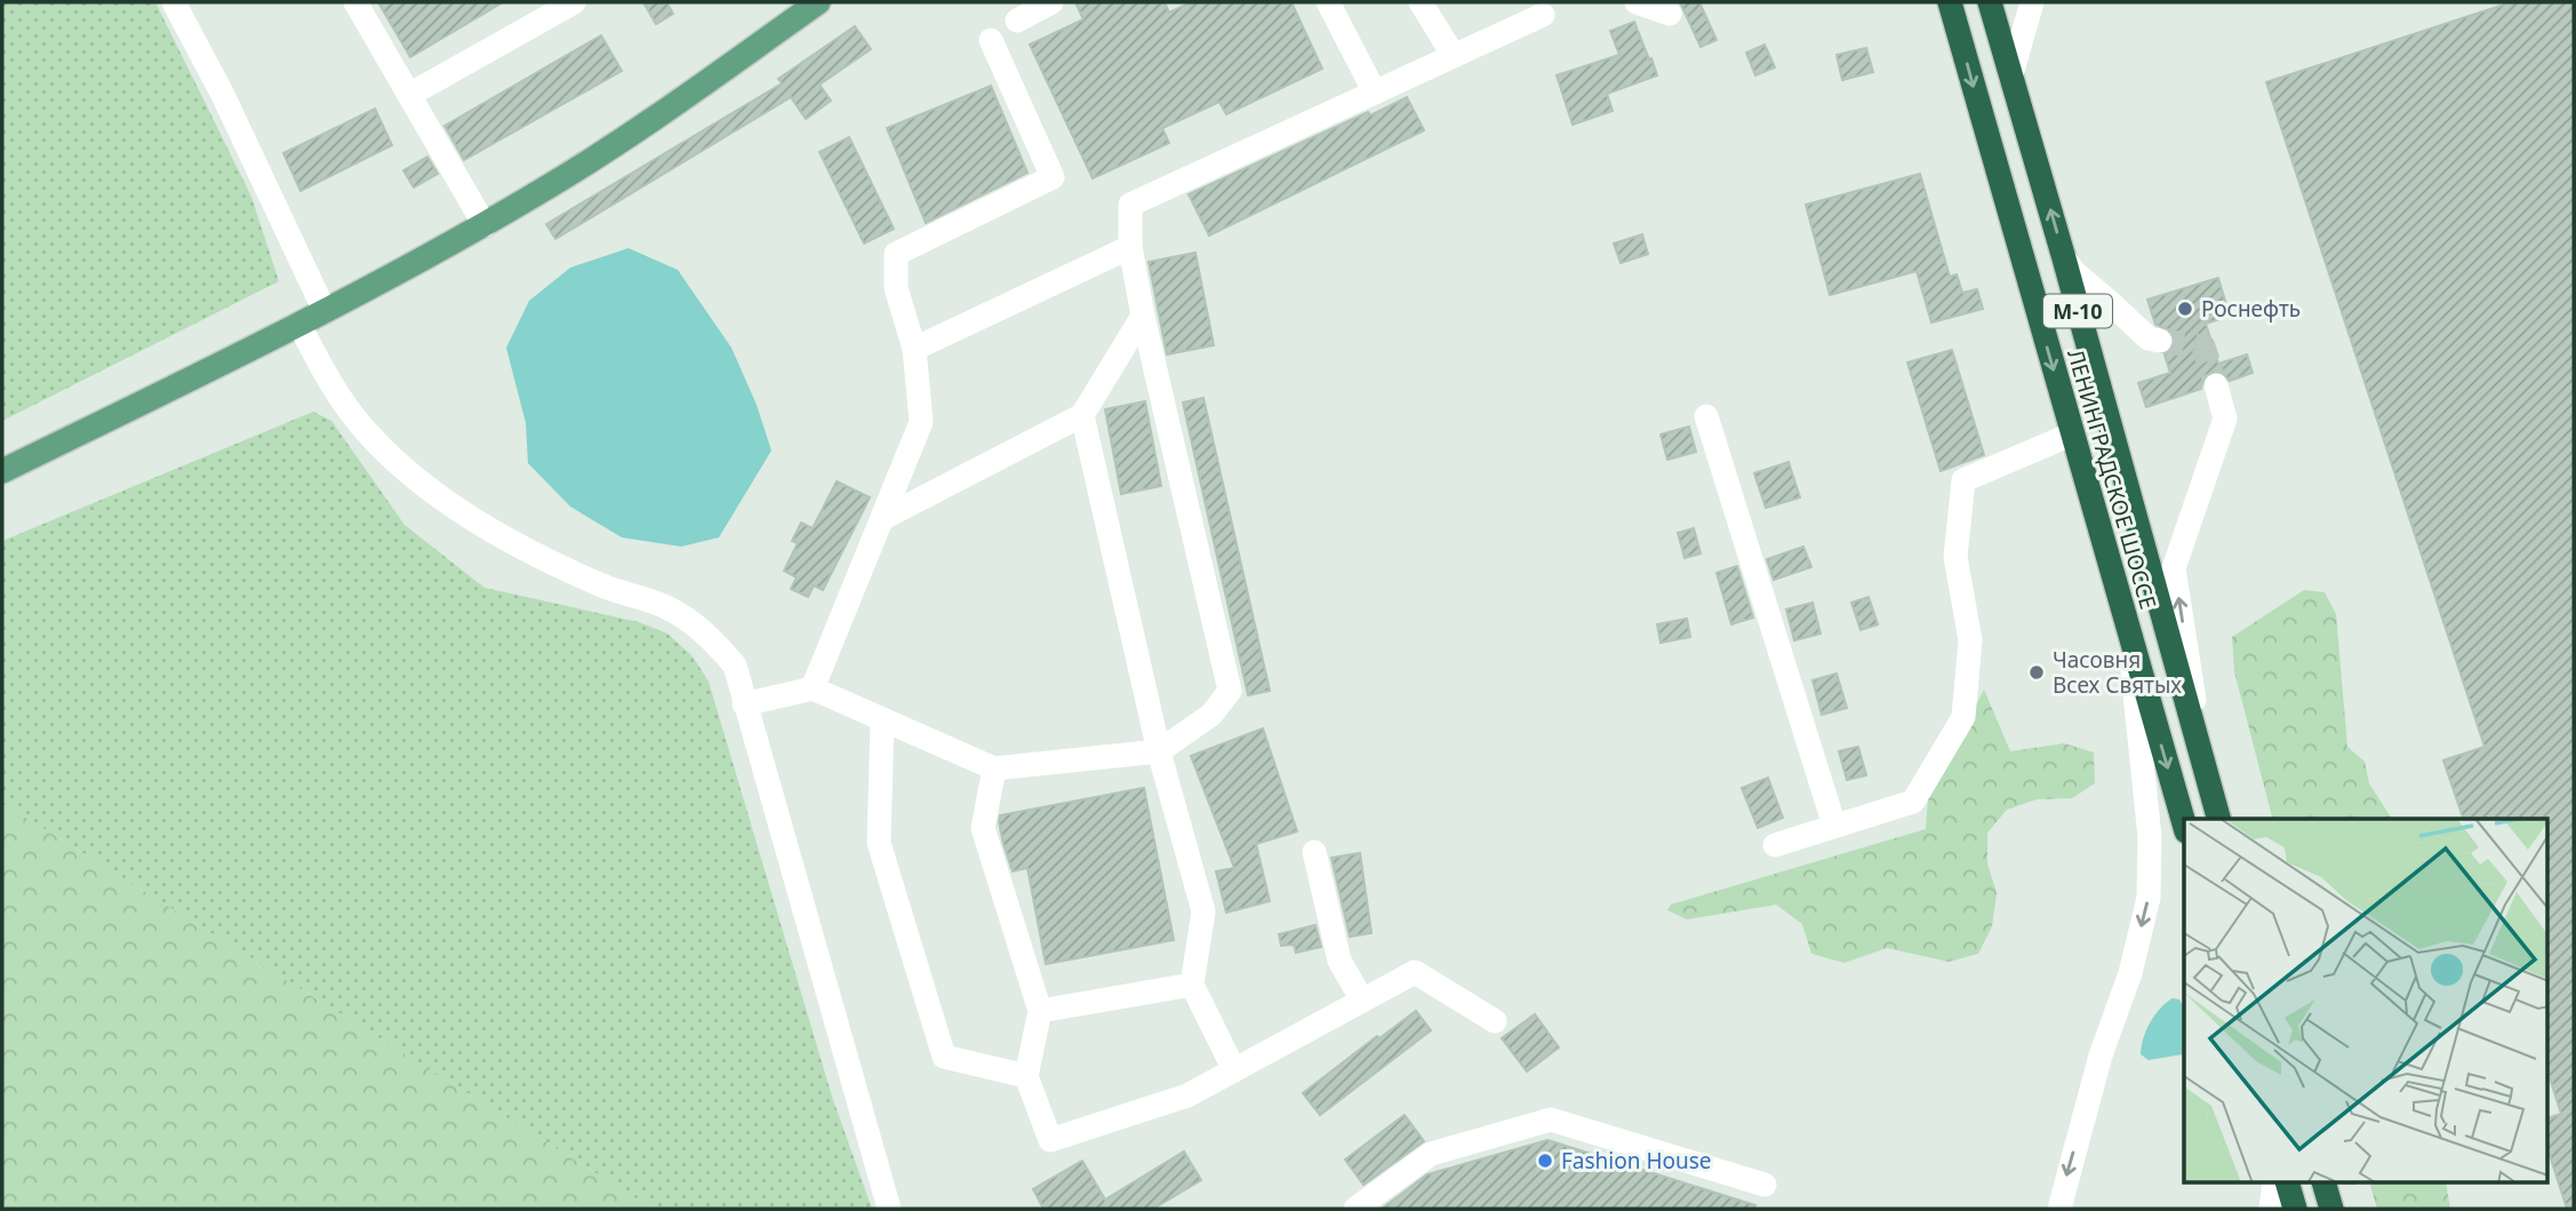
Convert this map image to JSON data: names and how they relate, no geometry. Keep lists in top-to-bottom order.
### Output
{
  "streets": {
    "highway": ["М-10", "ЛЕНИНГРАДСКОЕ ШОССЕ"]
  },
  "places": ["Роснефть", "Часовня Всех Святых", "Fashion House"]
}
